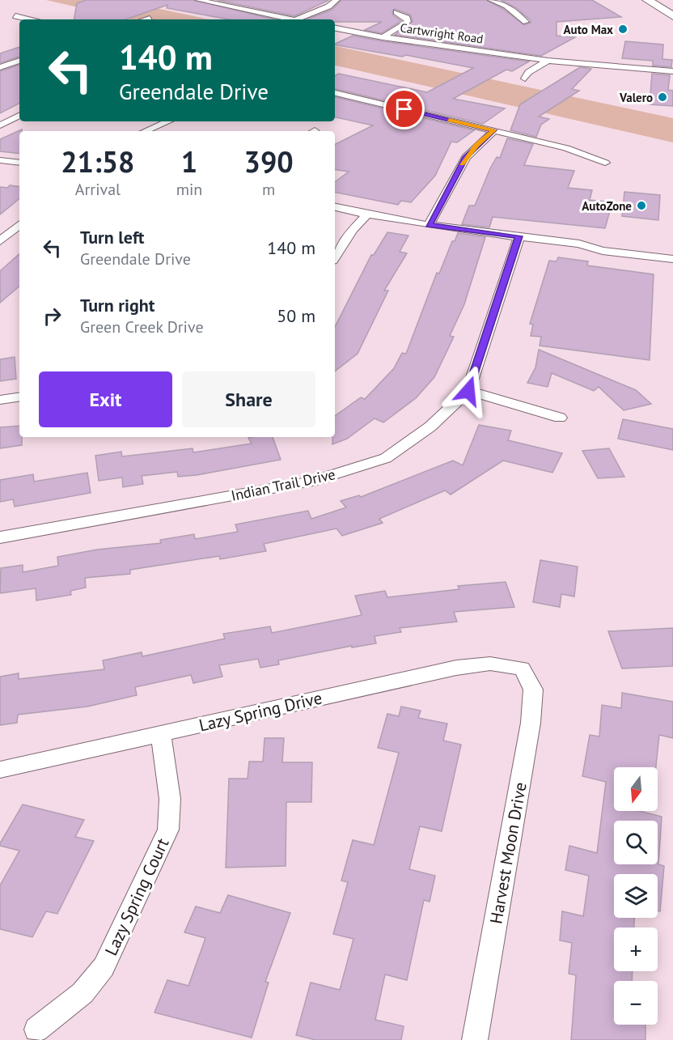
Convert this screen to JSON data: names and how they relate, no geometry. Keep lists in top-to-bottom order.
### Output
{
  "streets": {
    "street": [
      "Cartwright Road",
      "Indian Trail Drive",
      "Lazy Spring Drive",
      "Harvest Moon Drive",
      "Lazy Spring Court"
    ]
  },
  "crossings": [
    ["Lazy Spring Drive", "Harvest Moon Drive"],
    ["Lazy Spring Drive", "Lazy Spring Court"]
  ],
  "places": ["Auto Max", "Valero", "AutoZone"],
  "north": "bottom",
  "page": {
    "turn": ["140 m", "Greendale Drive"],
    "eta": [
      "21:58",
      "Arrival",
      "1",
      "min",
      "390",
      "m"
    ],
    "list": [
      {
        "name": "Turn left",
        "note": "Greendale Drive",
        "value": "140 m"
      },
      {
        "name": "Turn right",
        "note": "Green Creek Drive",
        "value": "50 m"
      }
    ],
    "buttons": ["Exit", "Share"],
    "map_buttons": ["+", "−"]
  }
}
